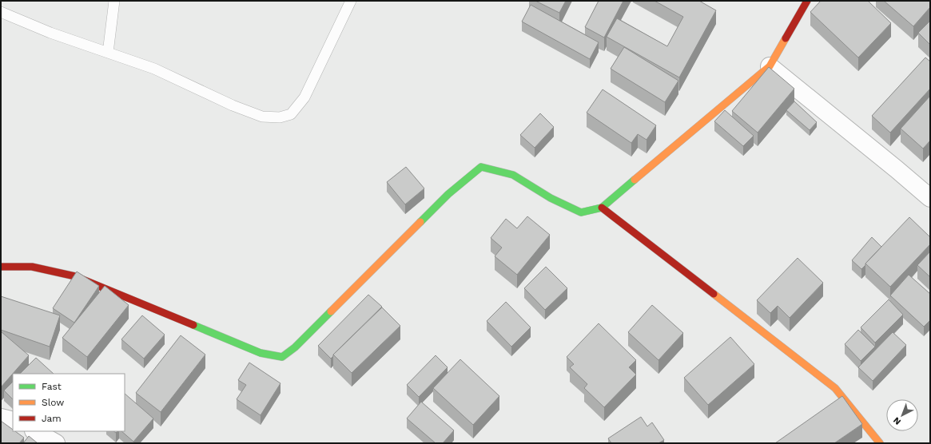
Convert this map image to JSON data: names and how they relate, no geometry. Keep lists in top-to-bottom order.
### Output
{
  "legend": ["Fast", "Slow", "Jam"],
  "north": "bottom left"
}
